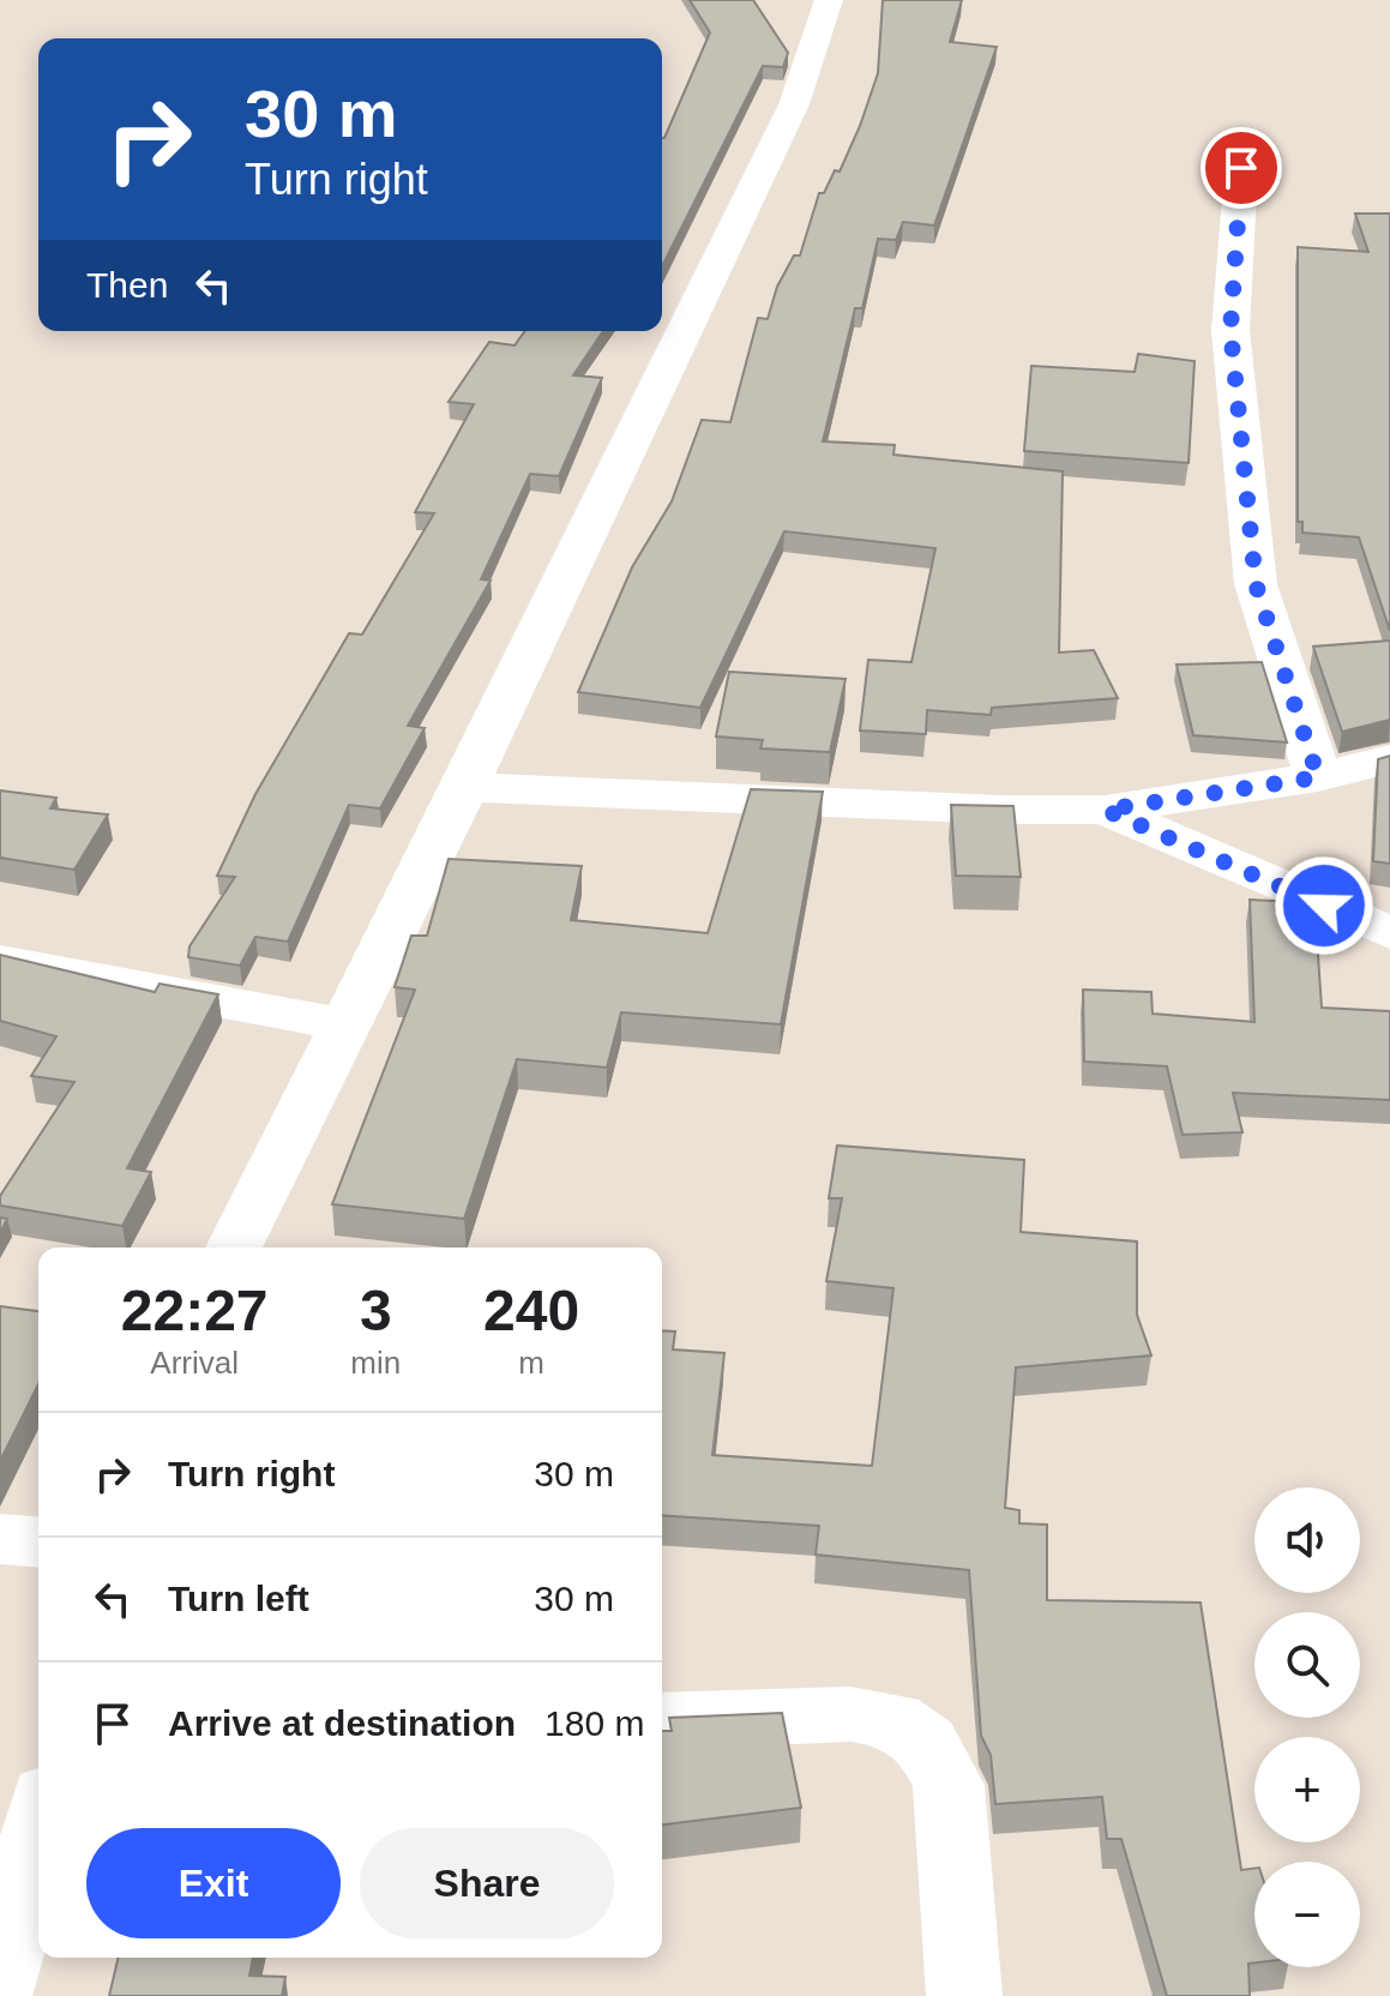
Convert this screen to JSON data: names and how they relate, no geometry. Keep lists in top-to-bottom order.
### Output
{
  "page": {
    "turn": ["30 m", "Turn right"],
    "then": "Then",
    "eta": [
      "22:27",
      "Arrival",
      "3",
      "min",
      "240",
      "m"
    ],
    "list": [
      {
        "name": "Turn right",
        "value": "30 m"
      },
      {
        "name": "Turn left",
        "value": "30 m"
      },
      {
        "name": "Arrive at destination",
        "value": "180 m"
      }
    ],
    "map_buttons": ["+", "−"],
    "buttons": ["Exit", "Share"]
  }
}
